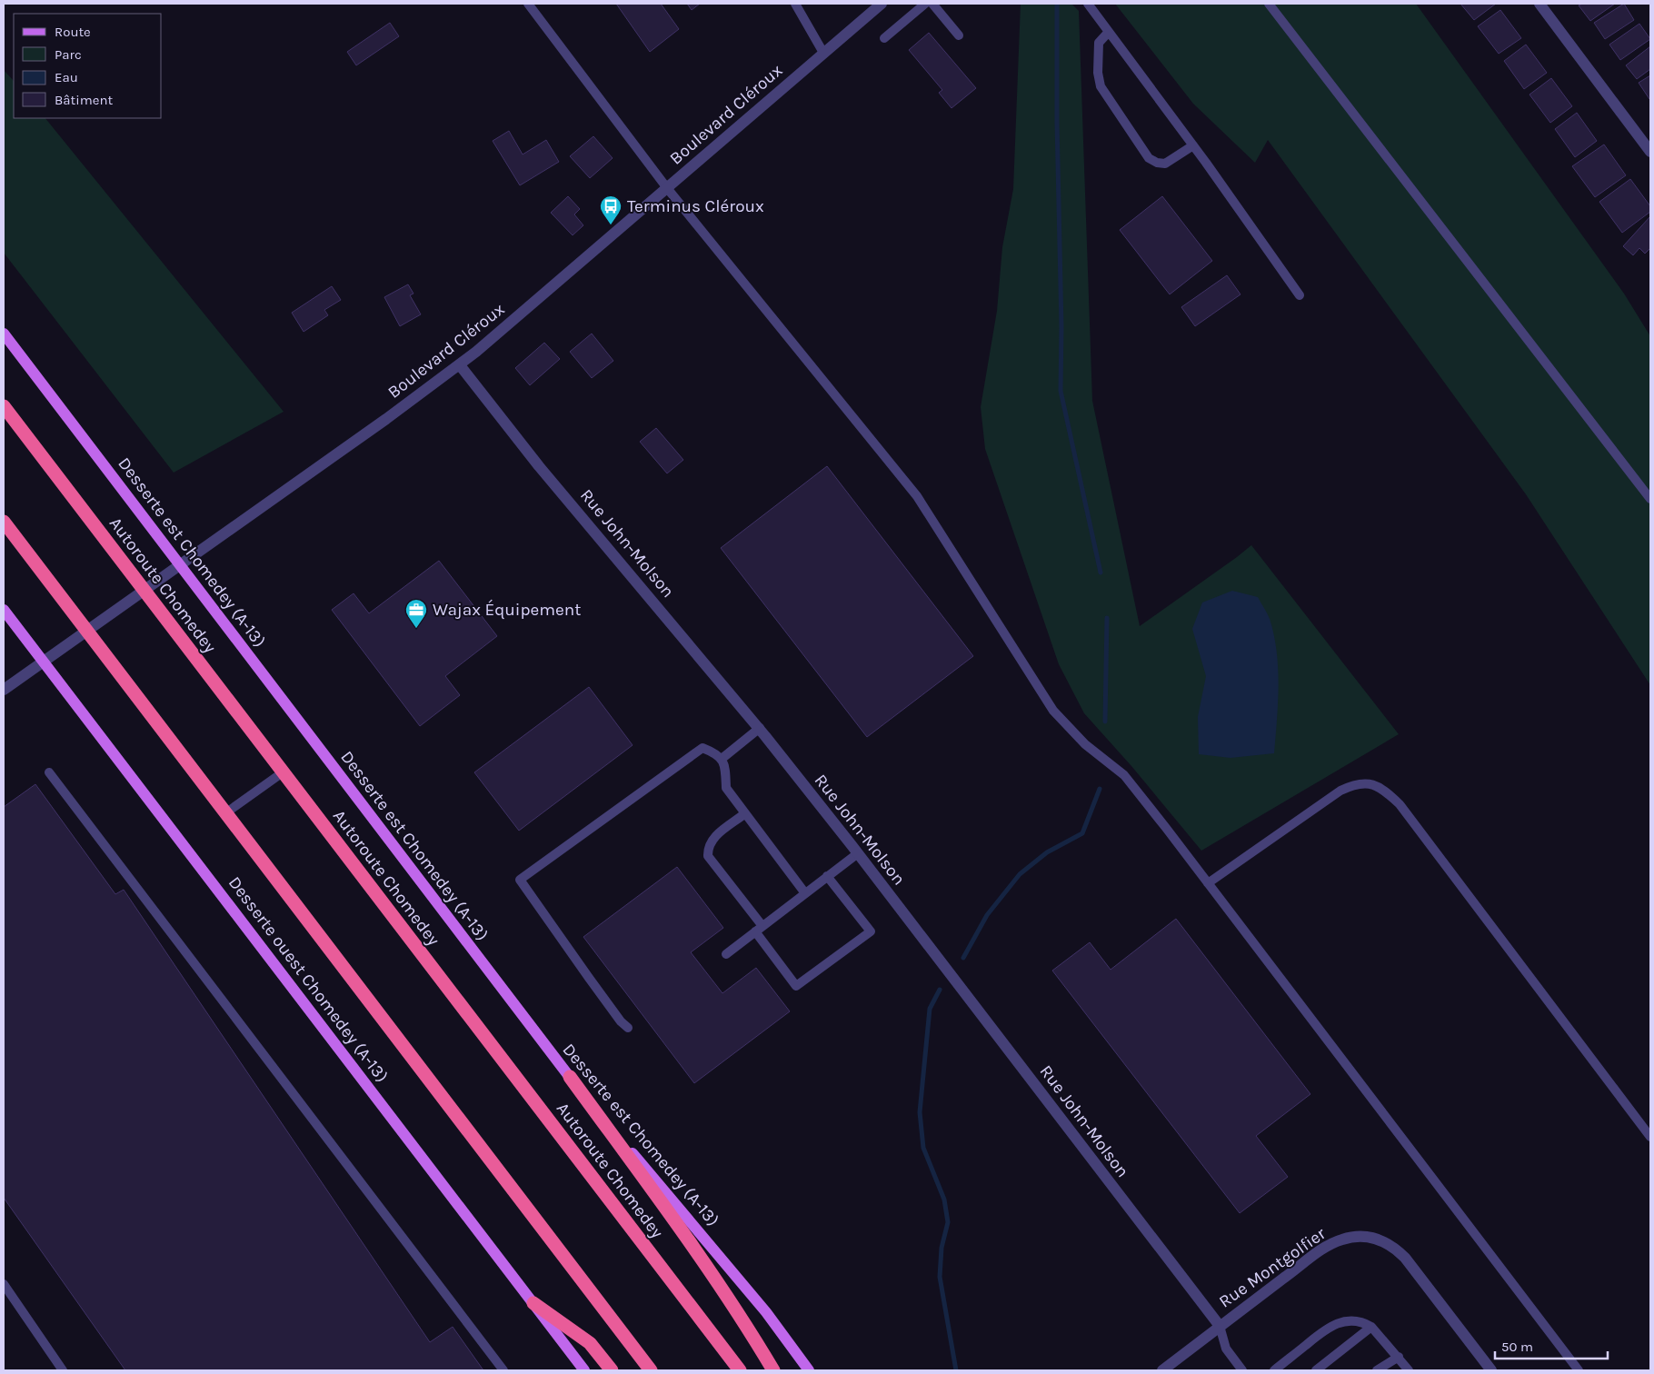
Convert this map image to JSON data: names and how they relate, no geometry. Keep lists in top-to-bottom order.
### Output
{
  "streets": {
    "highway": ["Autoroute Chomedey"],
    "main road": ["Desserte est Chomedey (A-13)", "Desserte ouest Chomedey (A-13)"],
    "street": ["Boulevard Cléroux", "Rue John-Molson", "Rue Montgolfier"]
  },
  "crossings": [
    ["Boulevard Cléroux", "Rue John-Molson"],
    ["Rue John-Molson", "Rue Montgolfier"]
  ],
  "places": {
    "bus stop": ["Terminus Cléroux"],
    "office": ["Wajax Équipement"]
  },
  "legend": [
    "Route",
    "Parc",
    "Eau",
    "Bâtiment"
  ],
  "scale_bar": "50 m"
}
